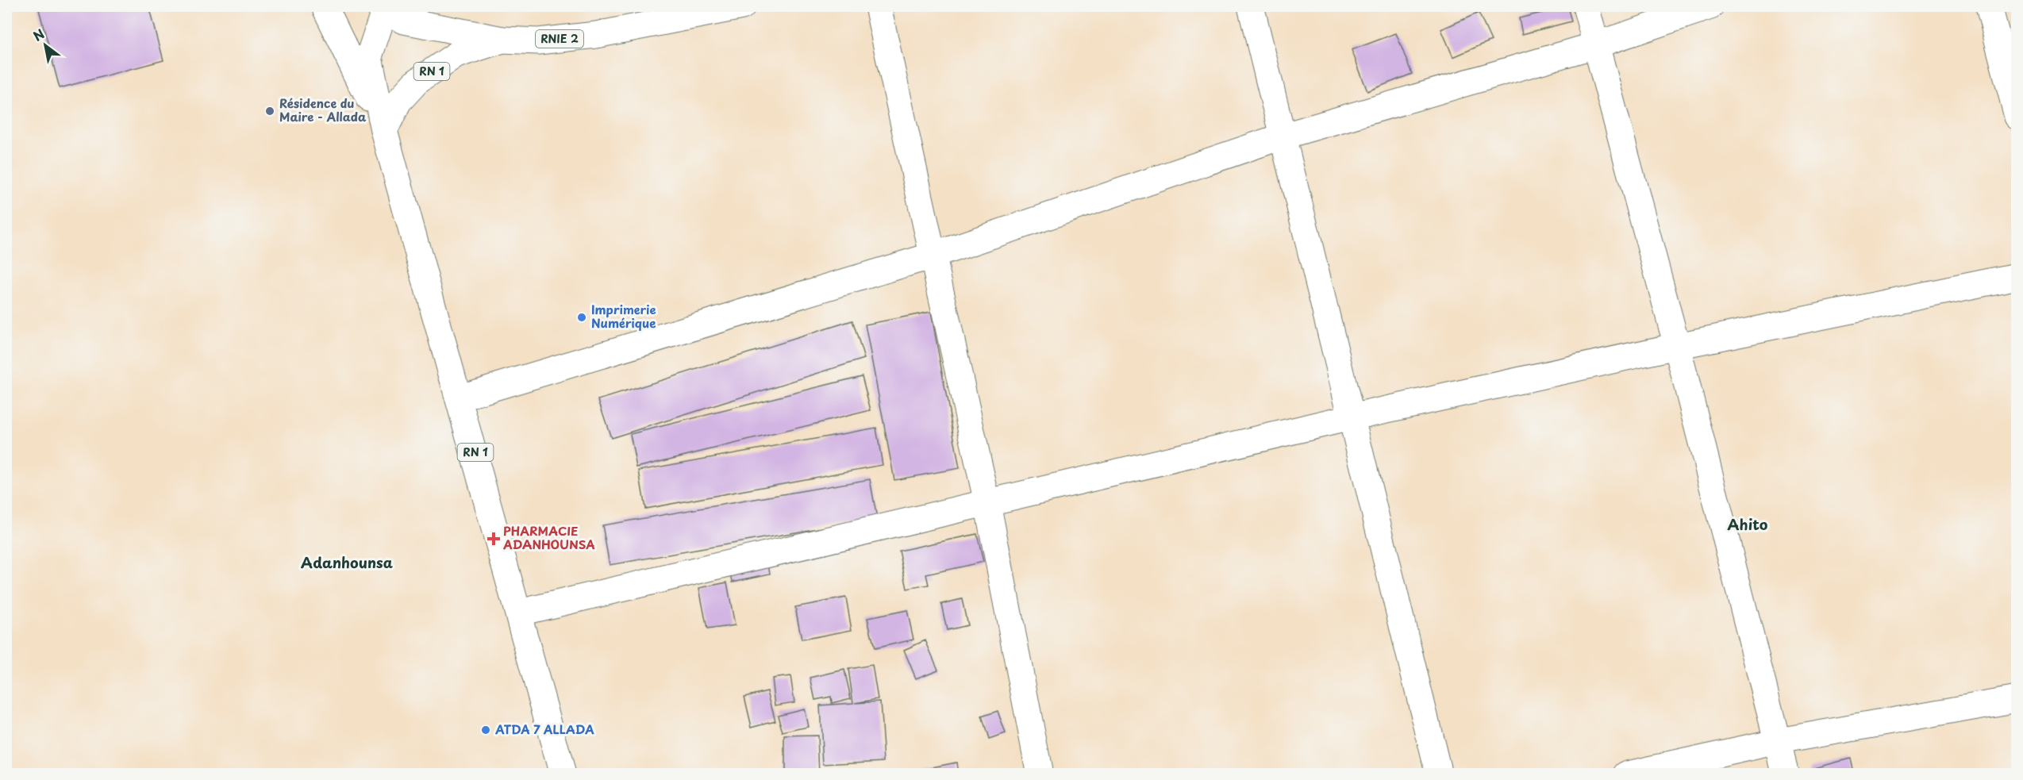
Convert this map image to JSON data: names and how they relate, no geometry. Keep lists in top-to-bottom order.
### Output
{
  "streets": {
    "main road": ["RNIE 2", "RN 1"]
  },
  "crossings": [
    ["RNIE 2", "RN 1"]
  ],
  "districts": ["Ahito", "Adanhounsa"],
  "places": {
    "other": ["Résidence du Maire - Allada", "Imprimerie Numérique", "ATDA 7 ALLADA"],
    "health": ["PHARMACIE ADANHOUNSA"]
  },
  "north": "top left"
}
